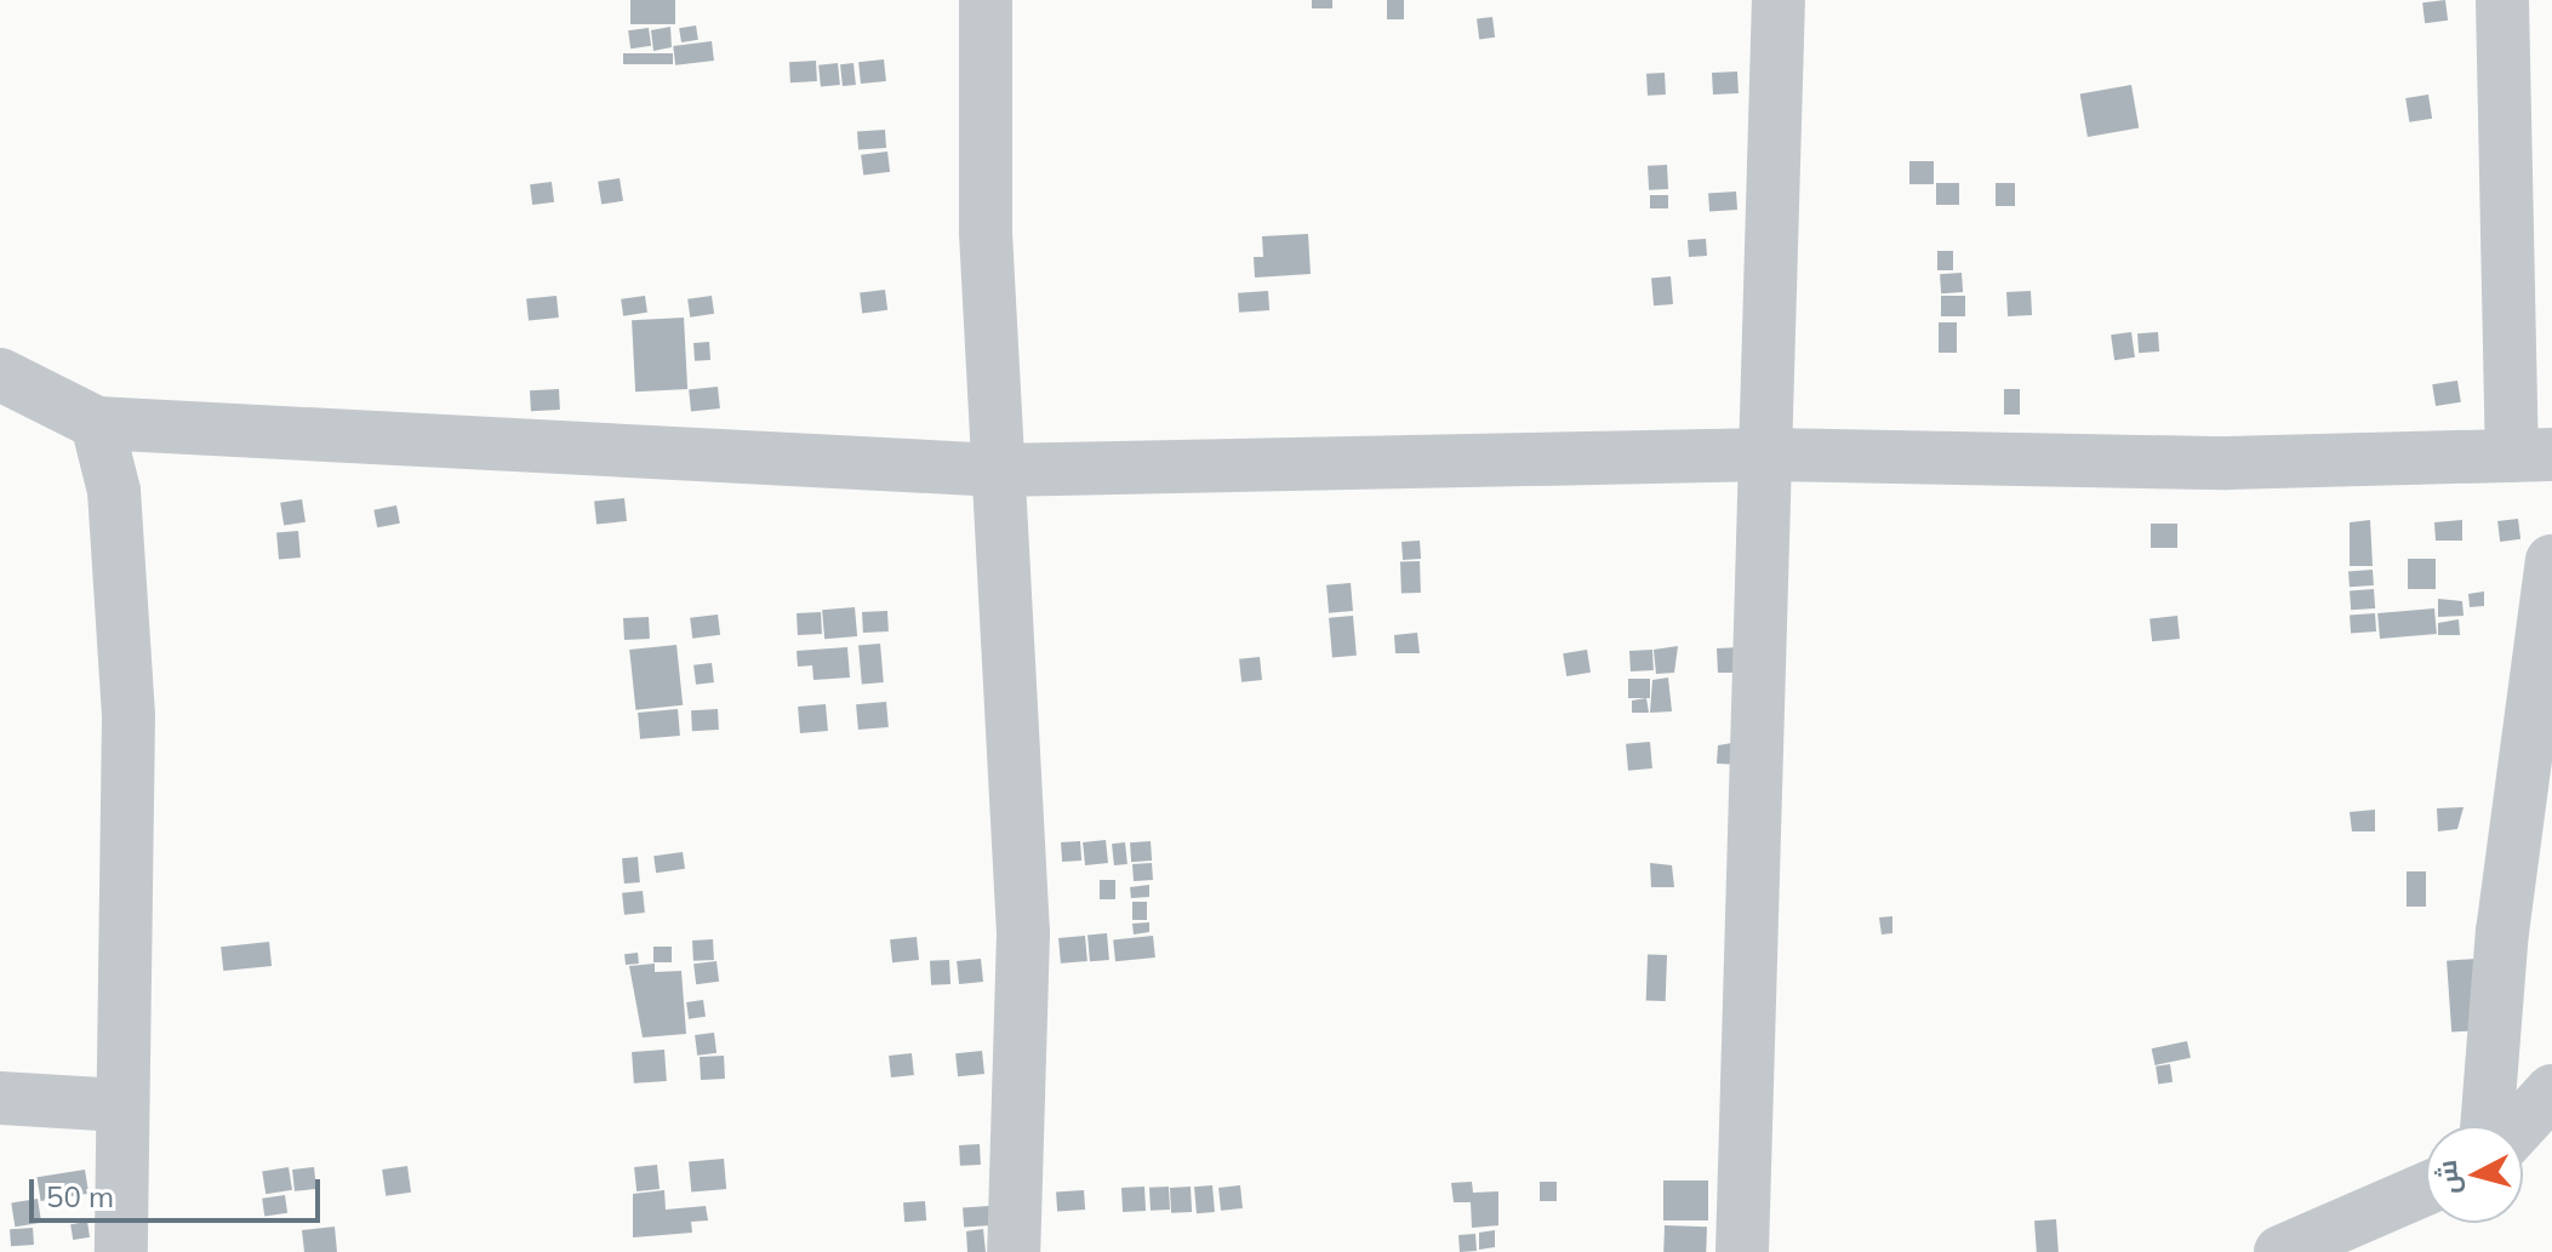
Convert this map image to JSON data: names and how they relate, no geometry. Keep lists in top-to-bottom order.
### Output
{
  "scale_bar": "50 m",
  "north": "left"
}
